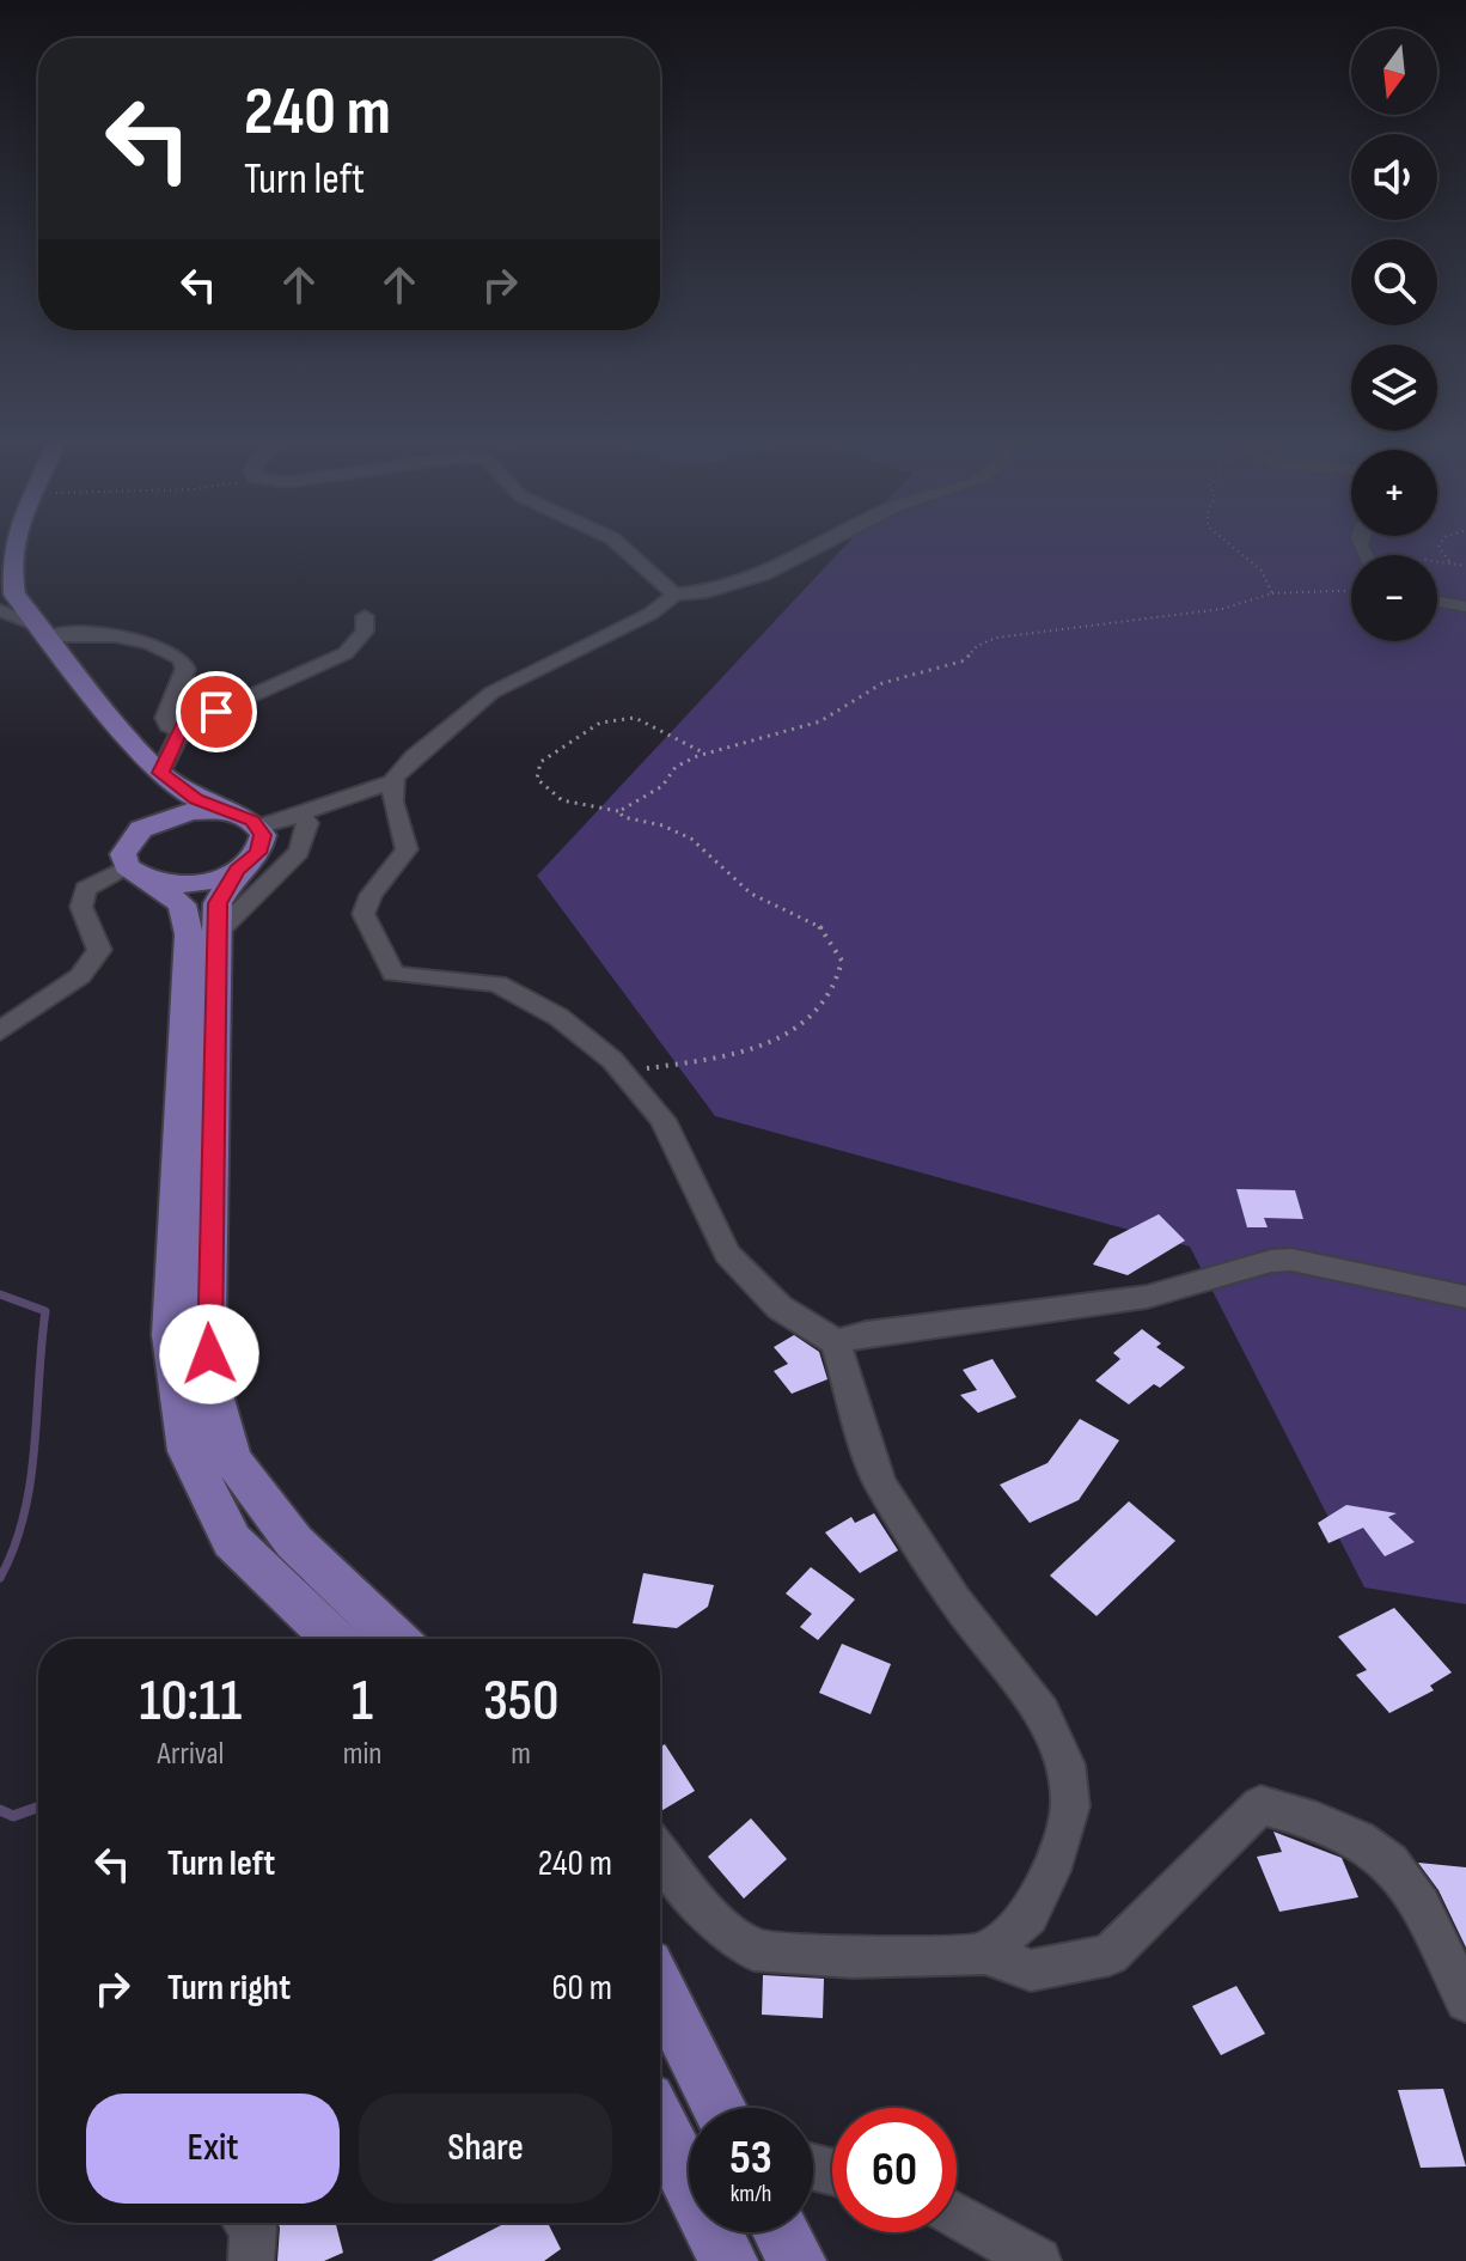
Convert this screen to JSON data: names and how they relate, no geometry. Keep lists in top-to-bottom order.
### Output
{
  "north": "bottom",
  "page": {
    "map_buttons": ["+", "−"],
    "turn": ["240 m", "Turn left"],
    "eta": [
      "10:11",
      "Arrival",
      "1",
      "min",
      "350",
      "m"
    ],
    "list": [
      {
        "name": "Turn left",
        "value": "240 m"
      },
      {
        "name": "Turn right",
        "value": "60 m"
      }
    ],
    "buttons": ["Exit", "Share"],
    "speed": "53 km/h",
    "limit": "60"
  }
}
